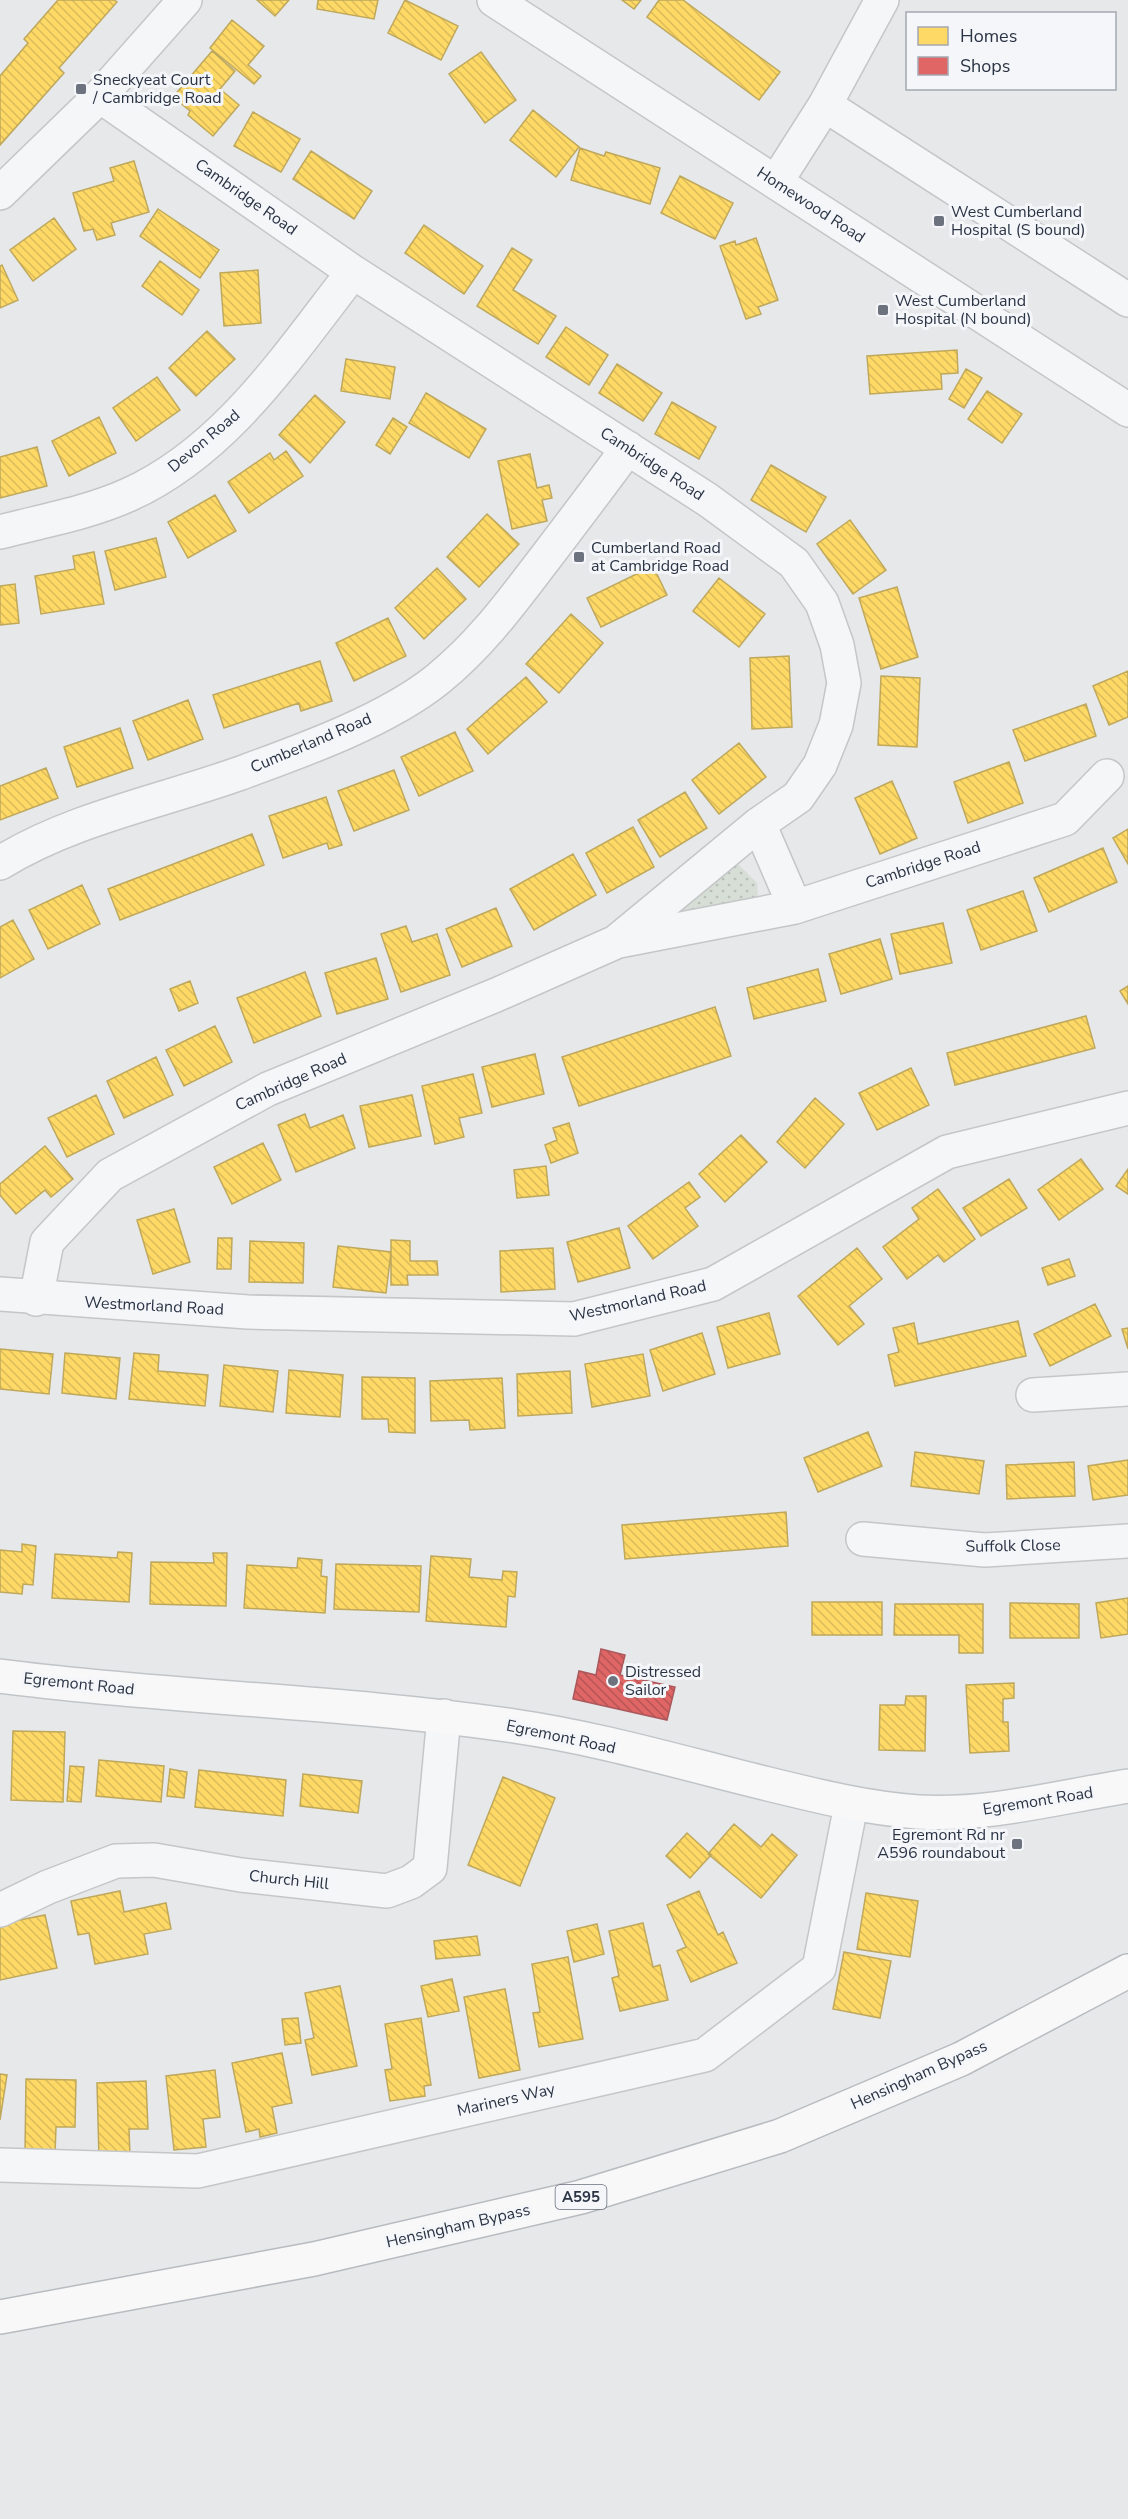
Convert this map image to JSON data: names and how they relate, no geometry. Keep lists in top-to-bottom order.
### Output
{
  "streets": {
    "main road": ["Egremont Road", "Hensingham Bypass", "A595"],
    "street": [
      "Cambridge Road",
      "Homewood Road",
      "Devon Road",
      "Cumberland Road",
      "Westmorland Road",
      "Suffolk Close",
      "Church Hill",
      "Mariners Way"
    ]
  },
  "crossings": [
    ["Cambridge Road", "Devon Road"],
    ["Cambridge Road", "Cumberland Road"],
    ["Cambridge Road", "Westmorland Road"],
    ["Egremont Road", "Church Hill"],
    ["Egremont Road", "Mariners Way"]
  ],
  "places": {
    "transit": [
      "Sneckyeat Court / Cambridge Road",
      "West Cumberland Hospital (S bound)",
      "West Cumberland Hospital (N bound)",
      "Cumberland Road at Cambridge Road",
      "Egremont Rd nr A596 roundabout"
    ],
    "other": ["Distressed Sailor"]
  },
  "legend": ["Homes", "Shops"]
}
